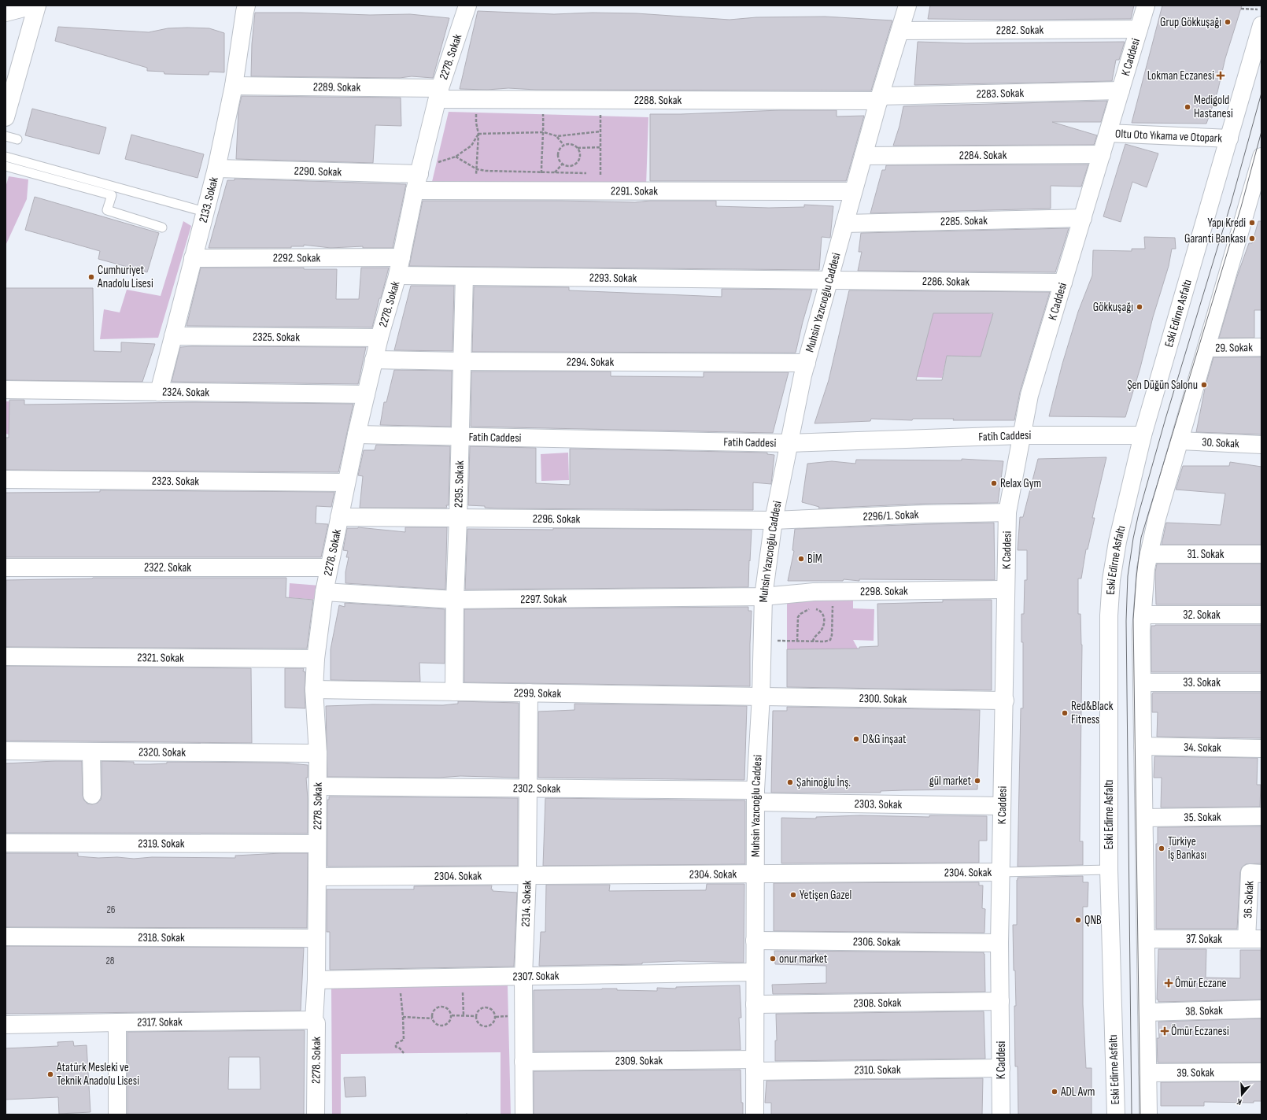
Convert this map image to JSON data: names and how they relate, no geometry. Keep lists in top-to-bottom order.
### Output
{
  "streets": {
    "street": [
      "2282. Sokak",
      "2278. Sokak",
      "K Caddesi",
      "2289. Sokak",
      "2283. Sokak",
      "2288. Sokak",
      "Oltu Oto Yıkama ve Otopark",
      "2284. Sokak",
      "2290. Sokak",
      "2291. Sokak",
      "2133. Sokak",
      "2285. Sokak",
      "2292. Sokak",
      "2293. Sokak",
      "2286. Sokak",
      "Muhsin Yazıcıoğlu Caddesi",
      "Eski Edirne Asfaltı",
      "2325. Sokak",
      "29. Sokak",
      "2294. Sokak",
      "2324. Sokak",
      "Fatih Caddesi",
      "30. Sokak",
      "2323. Sokak",
      "2295. Sokak",
      "2296/1. Sokak",
      "2296. Sokak",
      "31. Sokak",
      "2322. Sokak",
      "2298. Sokak",
      "2297. Sokak",
      "32. Sokak",
      "2321. Sokak",
      "33. Sokak",
      "2299. Sokak",
      "2300. Sokak",
      "34. Sokak",
      "2320. Sokak",
      "2302. Sokak",
      "2303. Sokak",
      "35. Sokak",
      "2319. Sokak",
      "2304. Sokak",
      "36. Sokak",
      "2314. Sokak",
      "2318. Sokak",
      "37. Sokak",
      "2306. Sokak",
      "2307. Sokak",
      "2308. Sokak",
      "38. Sokak",
      "2317. Sokak",
      "2309. Sokak",
      "2310. Sokak",
      "39. Sokak"
    ]
  },
  "crossings": [
    ["2282. Sokak", "K Caddesi"],
    ["2282. Sokak", "Muhsin Yazıcıoğlu Caddesi"],
    ["2278. Sokak", "2289. Sokak"],
    ["2278. Sokak", "2288. Sokak"],
    ["2278. Sokak", "2290. Sokak"],
    ["2278. Sokak", "2291. Sokak"],
    ["2278. Sokak", "2292. Sokak"],
    ["2278. Sokak", "2293. Sokak"],
    ["2278. Sokak", "2325. Sokak"],
    ["2278. Sokak", "2294. Sokak"],
    ["2278. Sokak", "2324. Sokak"],
    ["2278. Sokak", "Fatih Caddesi"],
    ["2278. Sokak", "2323. Sokak"],
    ["2278. Sokak", "2296. Sokak"],
    ["2278. Sokak", "2322. Sokak"],
    ["2278. Sokak", "2297. Sokak"],
    ["2278. Sokak", "2321. Sokak"],
    ["2278. Sokak", "2299. Sokak"],
    ["2278. Sokak", "2320. Sokak"],
    ["2278. Sokak", "2302. Sokak"],
    ["2278. Sokak", "2319. Sokak"],
    ["2278. Sokak", "2304. Sokak"],
    ["2278. Sokak", "2318. Sokak"],
    ["2278. Sokak", "2307. Sokak"],
    ["2278. Sokak", "2317. Sokak"],
    ["K Caddesi", "2283. Sokak"],
    ["K Caddesi", "Oltu Oto Yıkama ve Otopark"],
    ["K Caddesi", "2284. Sokak"],
    ["K Caddesi", "2285. Sokak"],
    ["K Caddesi", "2286. Sokak"],
    ["K Caddesi", "Fatih Caddesi"],
    ["K Caddesi", "2296/1. Sokak"],
    ["K Caddesi", "2298. Sokak"],
    ["K Caddesi", "2300. Sokak"],
    ["K Caddesi", "2303. Sokak"],
    ["K Caddesi", "2304. Sokak"],
    ["K Caddesi", "2306. Sokak"],
    ["K Caddesi", "2308. Sokak"],
    ["K Caddesi", "2310. Sokak"],
    ["2289. Sokak", "2288. Sokak"],
    ["2289. Sokak", "2133. Sokak"],
    ["2283. Sokak", "2288. Sokak"],
    ["2283. Sokak", "Muhsin Yazıcıoğlu Caddesi"],
    ["2288. Sokak", "Muhsin Yazıcıoğlu Caddesi"],
    ["Oltu Oto Yıkama ve Otopark", "Eski Edirne Asfaltı"],
    ["2284. Sokak", "Muhsin Yazıcıoğlu Caddesi"],
    ["2290. Sokak", "2133. Sokak"],
    ["2291. Sokak", "Muhsin Yazıcıoğlu Caddesi"],
    ["2133. Sokak", "2292. Sokak"],
    ["2133. Sokak", "2325. Sokak"],
    ["2133. Sokak", "2324. Sokak"],
    ["2285. Sokak", "Muhsin Yazıcıoğlu Caddesi"],
    ["2293. Sokak", "2286. Sokak"],
    ["2293. Sokak", "Muhsin Yazıcıoğlu Caddesi"],
    ["2293. Sokak", "2295. Sokak"],
    ["2286. Sokak", "Muhsin Yazıcıoğlu Caddesi"],
    ["Muhsin Yazıcıoğlu Caddesi", "2294. Sokak"],
    ["Muhsin Yazıcıoğlu Caddesi", "Fatih Caddesi"],
    ["Muhsin Yazıcıoğlu Caddesi", "2296/1. Sokak"],
    ["Muhsin Yazıcıoğlu Caddesi", "2296. Sokak"],
    ["Muhsin Yazıcıoğlu Caddesi", "2298. Sokak"],
    ["Muhsin Yazıcıoğlu Caddesi", "2297. Sokak"],
    ["Muhsin Yazıcıoğlu Caddesi", "2299. Sokak"],
    ["Muhsin Yazıcıoğlu Caddesi", "2300. Sokak"],
    ["Muhsin Yazıcıoğlu Caddesi", "2302. Sokak"],
    ["Muhsin Yazıcıoğlu Caddesi", "2303. Sokak"],
    ["Muhsin Yazıcıoğlu Caddesi", "2304. Sokak"],
    ["Muhsin Yazıcıoğlu Caddesi", "2306. Sokak"],
    ["Muhsin Yazıcıoğlu Caddesi", "2307. Sokak"],
    ["Muhsin Yazıcıoğlu Caddesi", "2308. Sokak"],
    ["Muhsin Yazıcıoğlu Caddesi", "2309. Sokak"],
    ["Muhsin Yazıcıoğlu Caddesi", "2310. Sokak"],
    ["Eski Edirne Asfaltı", "Fatih Caddesi"],
    ["Eski Edirne Asfaltı", "2304. Sokak"],
    ["2294. Sokak", "2295. Sokak"],
    ["Fatih Caddesi", "2295. Sokak"],
    ["2295. Sokak", "2296. Sokak"],
    ["2295. Sokak", "2297. Sokak"],
    ["2295. Sokak", "2299. Sokak"],
    ["2296/1. Sokak", "2296. Sokak"],
    ["2298. Sokak", "2297. Sokak"],
    ["2299. Sokak", "2300. Sokak"],
    ["2299. Sokak", "2314. Sokak"],
    ["2302. Sokak", "2303. Sokak"],
    ["2302. Sokak", "2314. Sokak"],
    ["2304. Sokak", "2314. Sokak"],
    ["36. Sokak", "37. Sokak"],
    ["2314. Sokak", "2307. Sokak"],
    ["2314. Sokak", "2309. Sokak"],
    ["2309. Sokak", "2310. Sokak"]
  ],
  "places": {
    "other": [
      "Grup Gökkuşağı",
      "Medigold Hastanesi",
      "Yapı Kredi",
      "Garanti Bankası",
      "Cumhuriyet Anadolu Lisesi",
      "Gökkuşağı",
      "Şen Düğün Salonu",
      "Relax Gym",
      "BİM",
      "Red&Black Fitness",
      "D&G inşaat",
      "gül market",
      "Şahinoğlu İnş.",
      "Türkiye İş Bankası",
      "Yetişen Gazel",
      "QNB",
      "onur market",
      "Atatürk Mesleki ve Teknik Anadolu Lisesi",
      "ADL Avm"
    ],
    "health": ["Lokman Eczanesi", "Ömür Eczane", "Ömür Eczanesi"]
  },
  "house_numbers": ["26", "28"],
  "north": "bottom"
}
